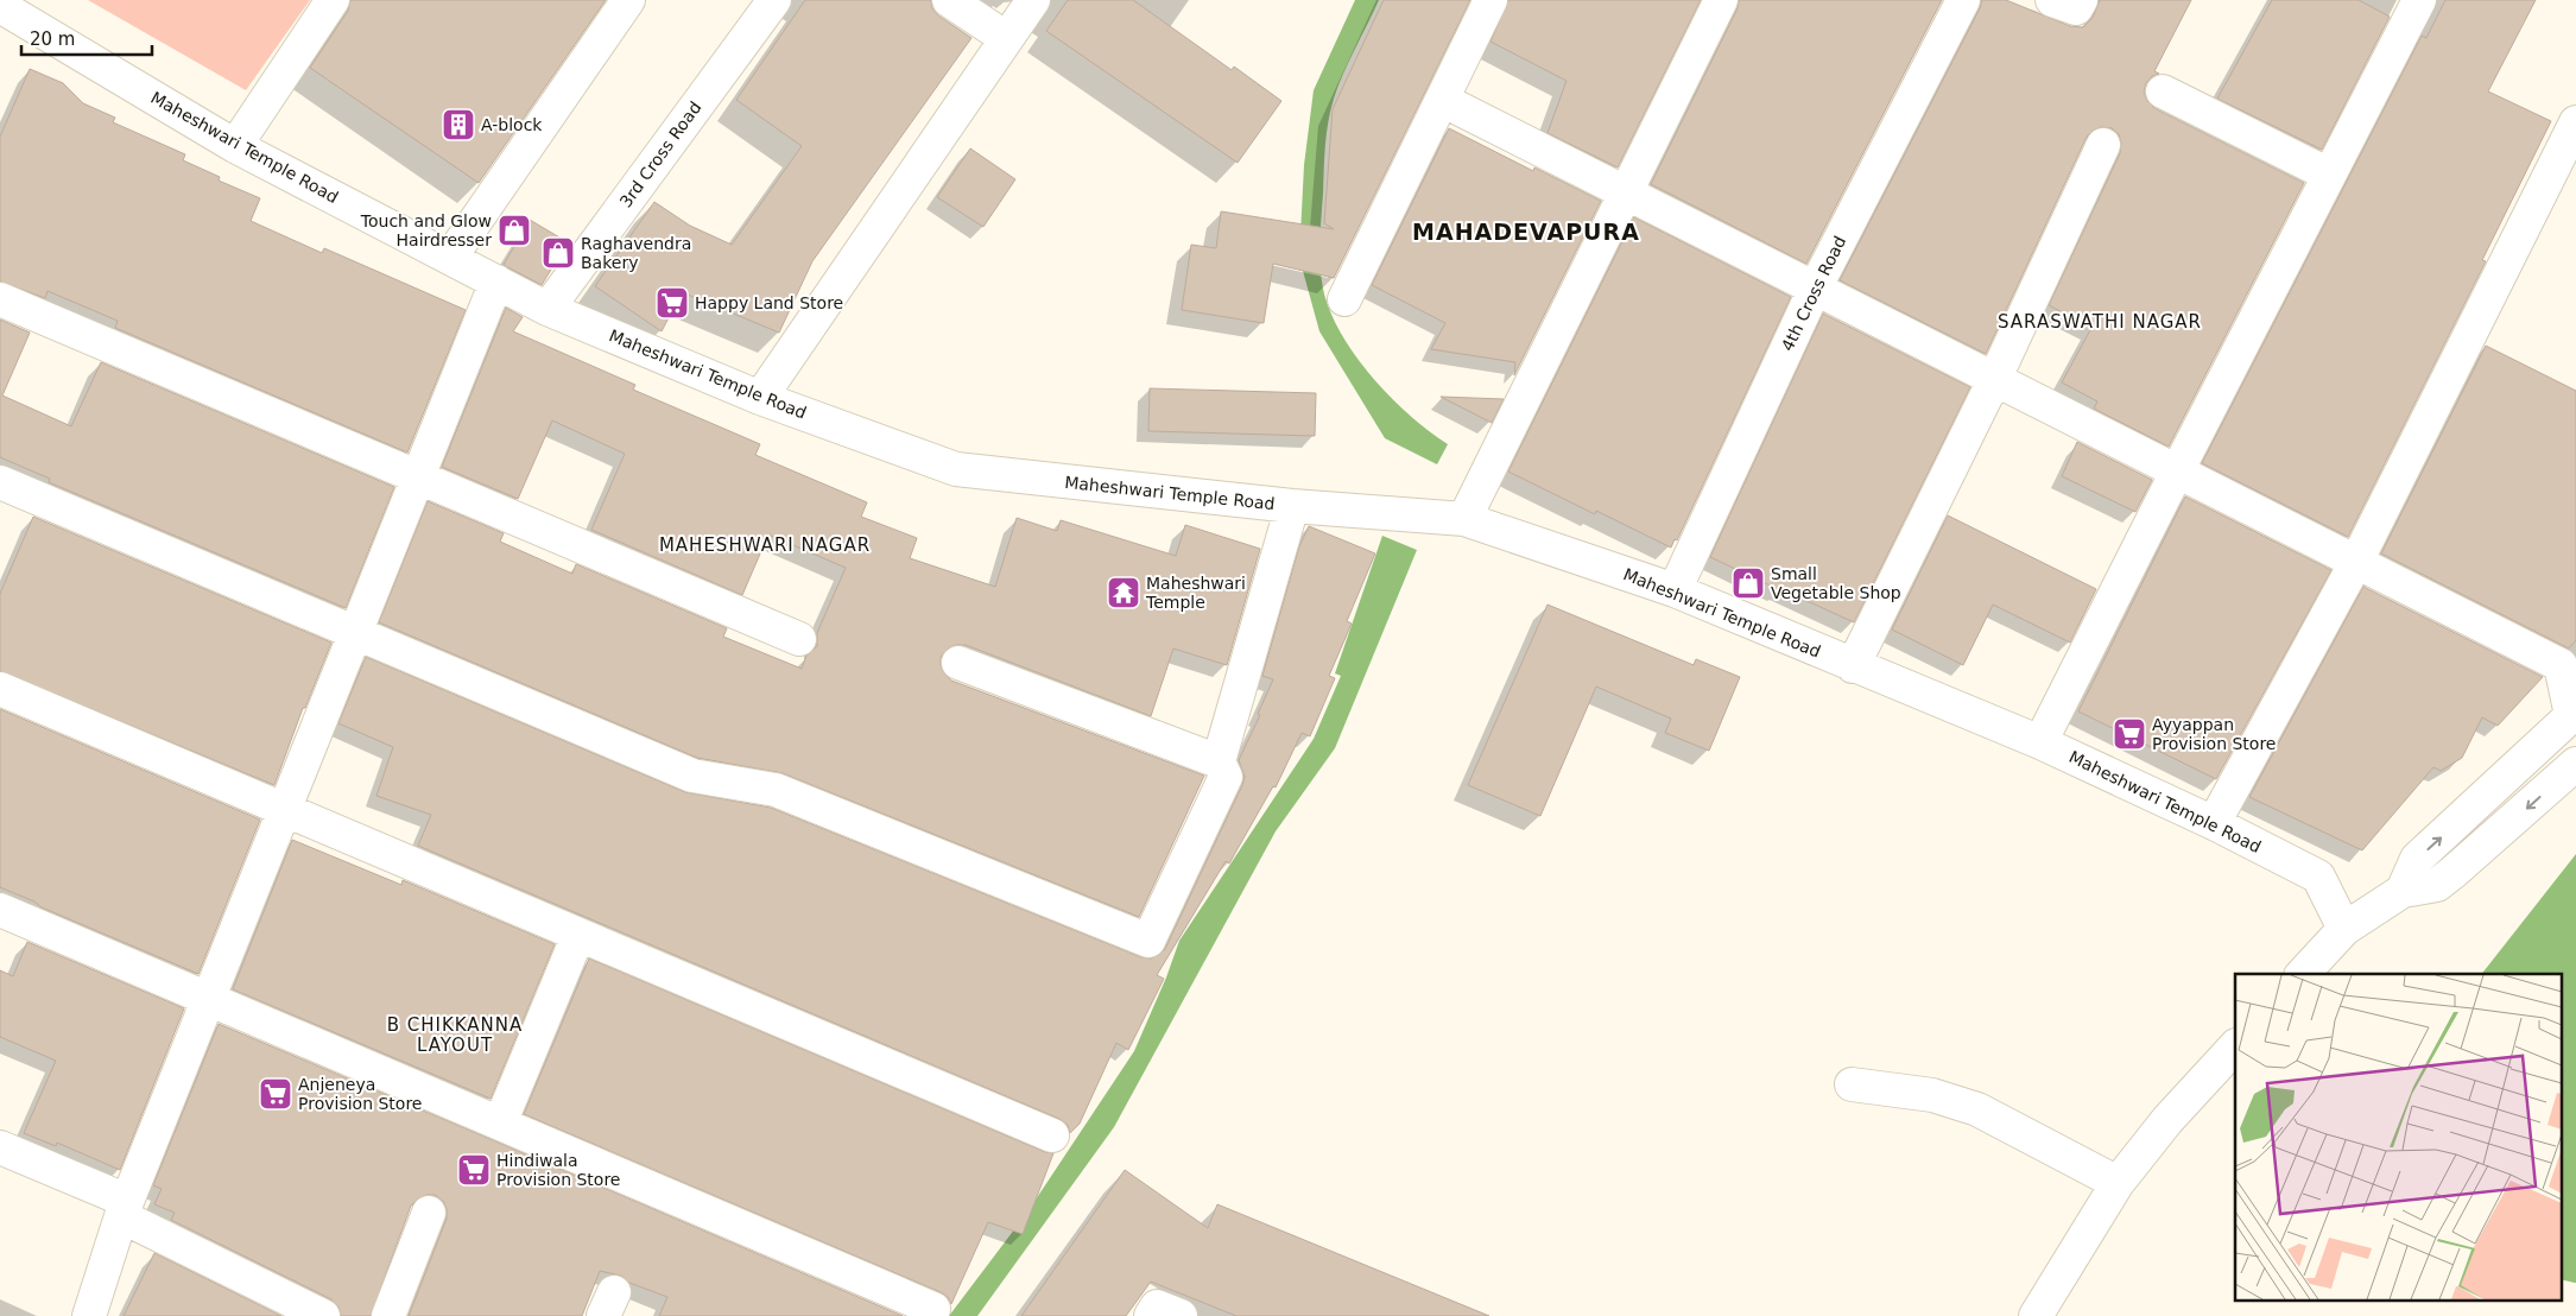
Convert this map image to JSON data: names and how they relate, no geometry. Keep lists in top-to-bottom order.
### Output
{
  "streets": {
    "street": ["Maheshwari Temple Road", "3rd Cross Road", "4th Cross Road"]
  },
  "crossings": [
    ["Maheshwari Temple Road", "3rd Cross Road"],
    ["Maheshwari Temple Road", "4th Cross Road"]
  ],
  "districts": [
    "MAHADEVAPURA",
    "SARASWATHI NAGAR",
    "MAHESHWARI NAGAR",
    "B CHIKKANNA LAYOUT"
  ],
  "places": {
    "building": ["A-block"],
    "shop": ["Touch and Glow Hairdresser", "Raghavendra Bakery", "Small Vegetable Shop"],
    "supermarket": [
      "Happy Land Store",
      "Ayyappan Provision Store",
      "Anjeneya Provision Store",
      "Hindiwala Provision Store"
    ],
    "temple": ["Maheshwari Temple"]
  },
  "scale_bar": "20 m"
}
